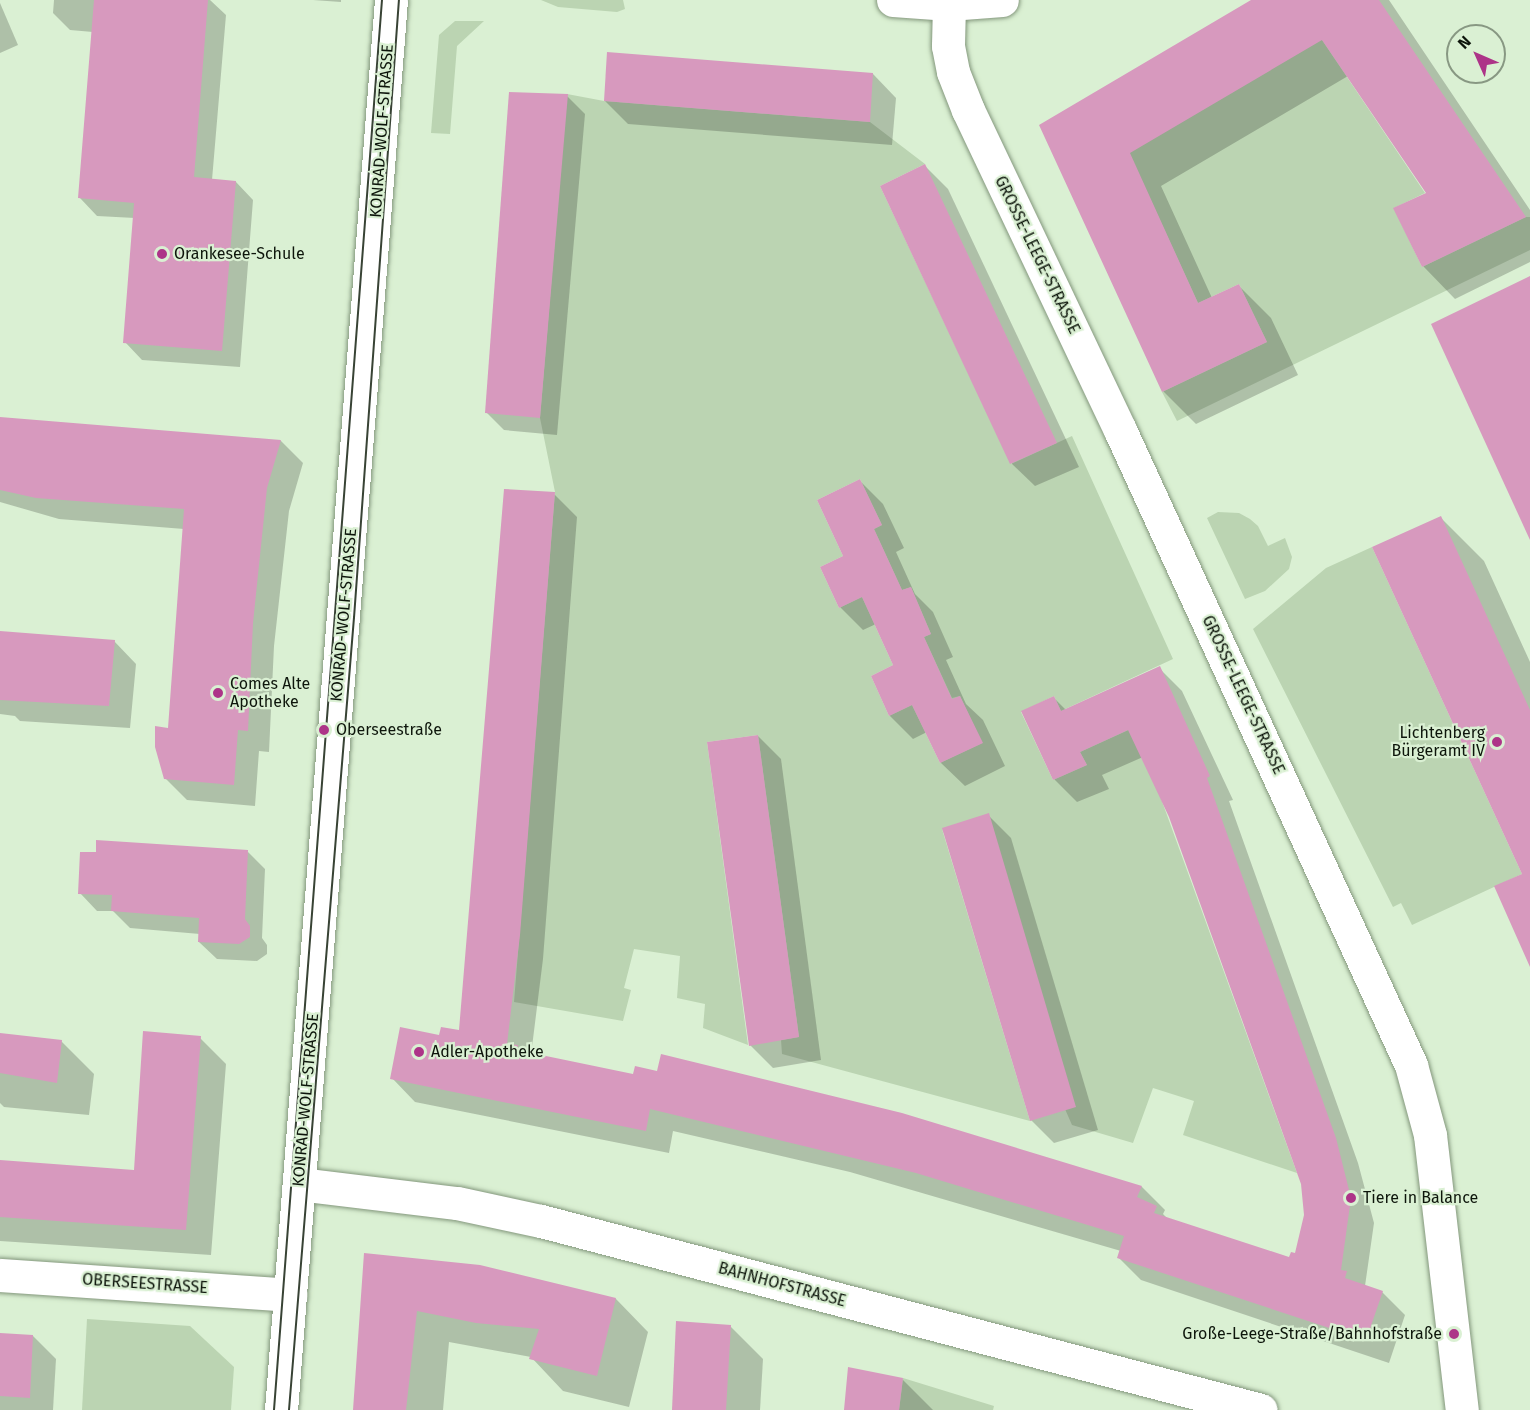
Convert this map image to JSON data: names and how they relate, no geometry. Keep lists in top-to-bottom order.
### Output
{
  "streets": {
    "street": [
      "KONRAD-WOLF-STRASSE",
      "GROSSE-LEEGE-STRASSE",
      "OBERSEESTRASSE",
      "BAHNHOFSTRASSE"
    ]
  },
  "crossings": [
    ["KONRAD-WOLF-STRASSE", "OBERSEESTRASSE"],
    ["KONRAD-WOLF-STRASSE", "BAHNHOFSTRASSE"]
  ],
  "places": [
    "Orankesee-Schule",
    "Comes Alte Apotheke",
    "Oberseestraße",
    "Lichtenberg Bürgeramt IV",
    "Adler-Apotheke",
    "Tiere in Balance",
    "Große-Leege-Straße/Bahnhofstraße"
  ],
  "north": "top left"
}
